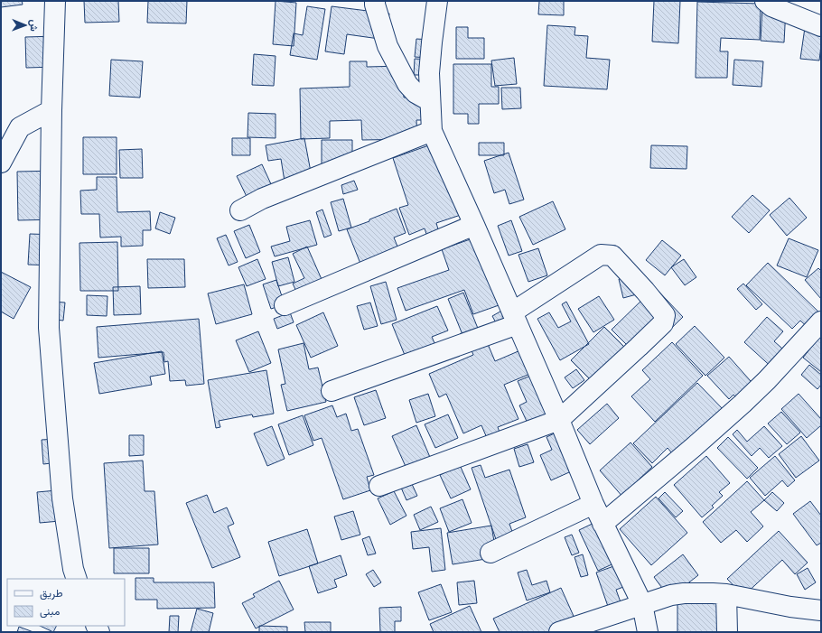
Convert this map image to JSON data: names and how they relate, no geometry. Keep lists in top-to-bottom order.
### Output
{
  "legend": ["طريق", "مبنى"],
  "north": "right"
}
